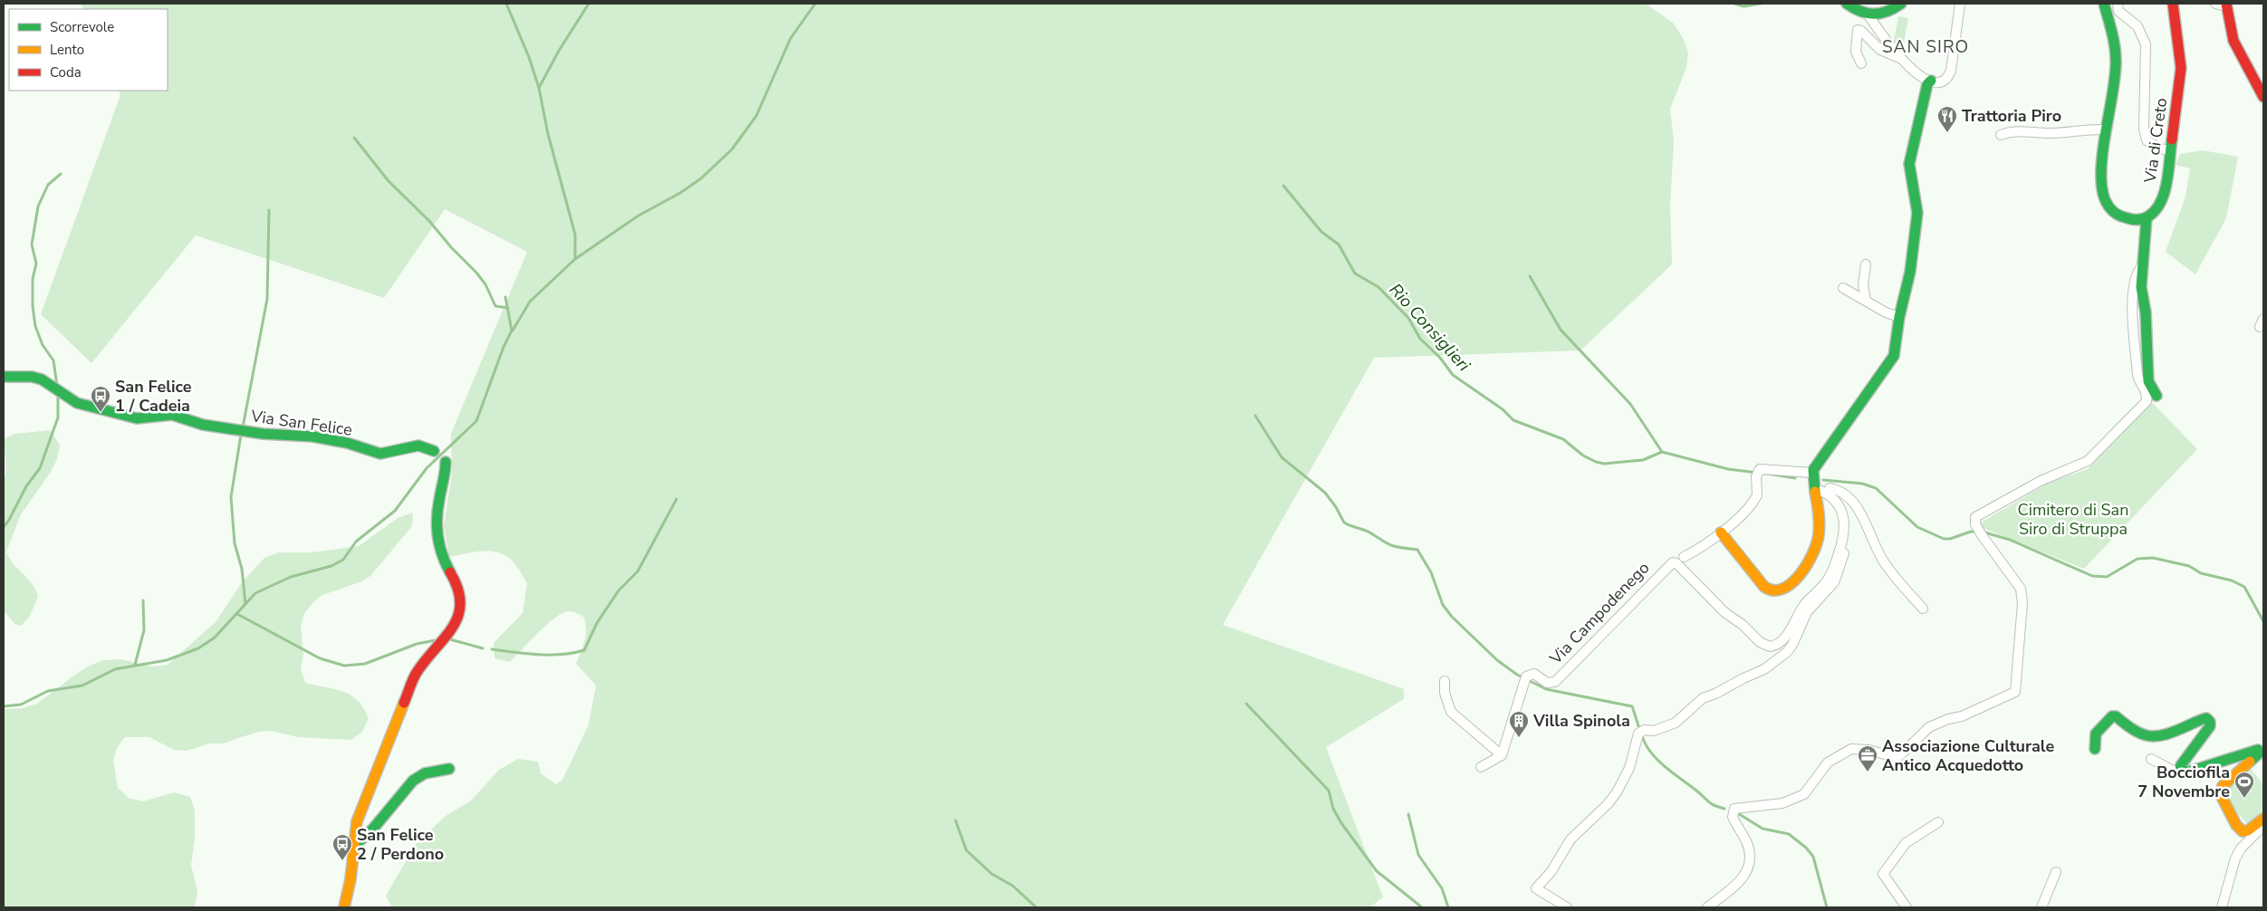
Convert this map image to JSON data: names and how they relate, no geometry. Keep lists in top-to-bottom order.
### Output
{
  "streets": {
    "street": ["Via di Creto", "Via San Felice", "Via Campodenego"]
  },
  "districts": ["SAN SIRO"],
  "water": ["Rio Consiglieri"],
  "parks": ["Cimitero di San Siro di Struppa"],
  "places": {
    "restaurant": ["Trattoria Piro"],
    "bus stop": ["San Felice 1 / Cadeia", "San Felice 2 / Perdono"],
    "building": ["Villa Spinola"],
    "office": ["Associazione Culturale Antico Acquedotto"],
    "sports": ["Bocciofila 7 Novembre"]
  },
  "legend": ["Scorrevole", "Lento", "Coda"]
}
